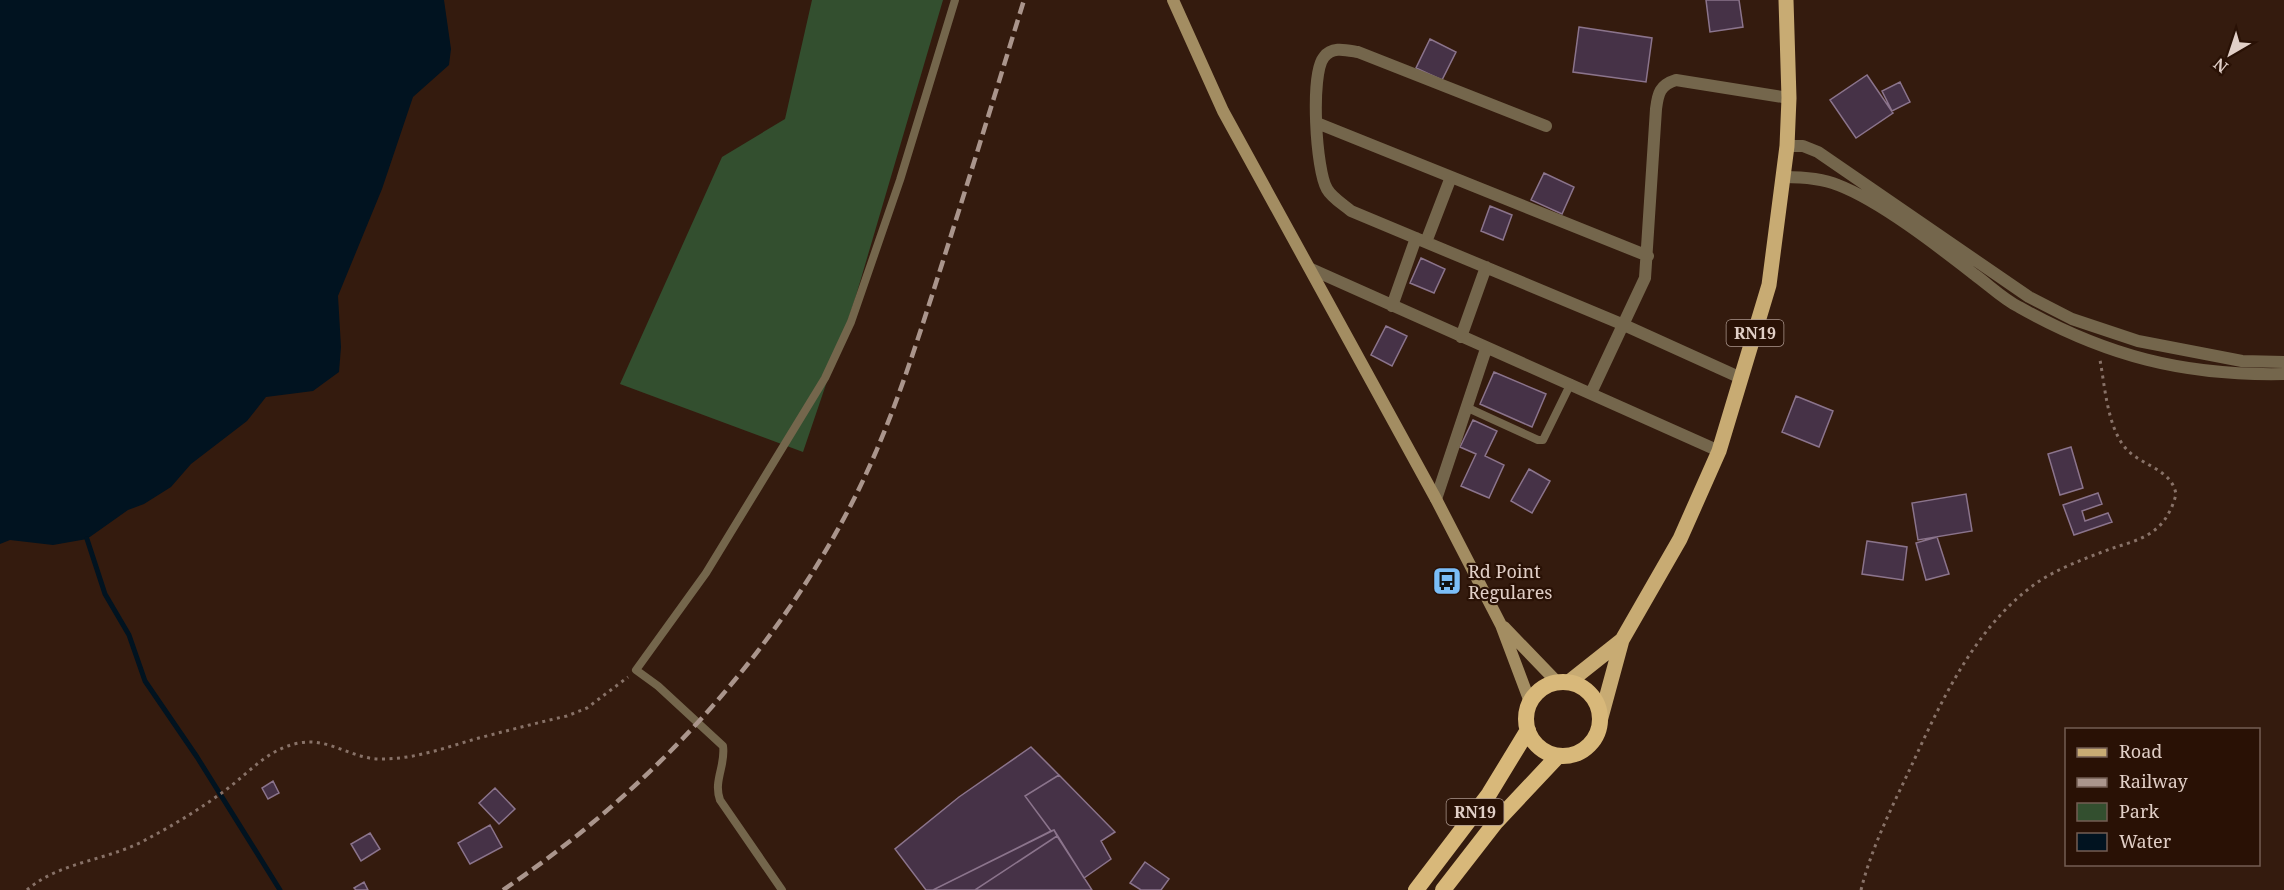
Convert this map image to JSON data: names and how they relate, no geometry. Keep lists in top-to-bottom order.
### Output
{
  "streets": {
    "highway": ["RN19"]
  },
  "places": {
    "bus stop": ["Rd Point Regulares"]
  },
  "legend": [
    "Road",
    "Railway",
    "Park",
    "Water"
  ],
  "north": "bottom left"
}
